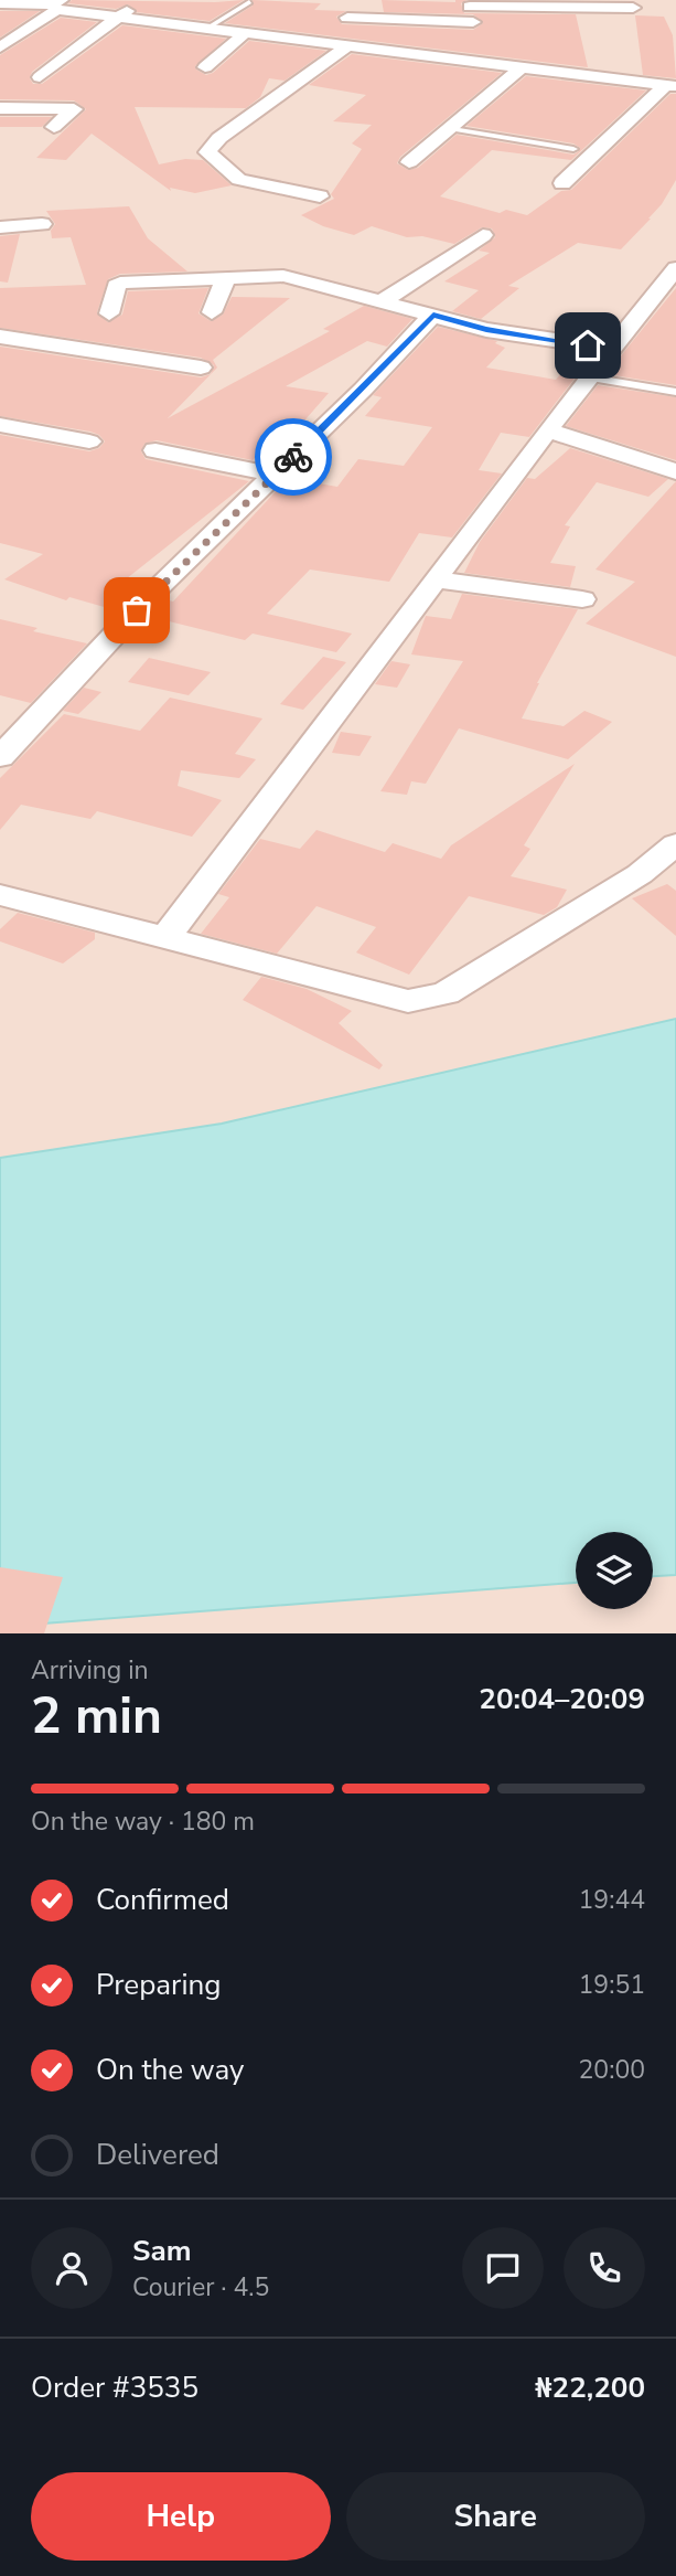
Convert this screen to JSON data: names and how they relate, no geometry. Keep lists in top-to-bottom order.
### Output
{
  "page": {
    "heading": ["2 min", "Arriving in", "20:04–20:09"],
    "panel": [
      "Sam",
      "Courier · 4.5",
      "Order #3535",
      "₦22,200"
    ],
    "bar": "On the way · 180 m",
    "list": [
      ["Confirmed", "19:44"],
      ["Preparing", "19:51"],
      ["On the way", "20:00"],
      "Delivered"
    ],
    "buttons": ["Help", "Share"]
  }
}
